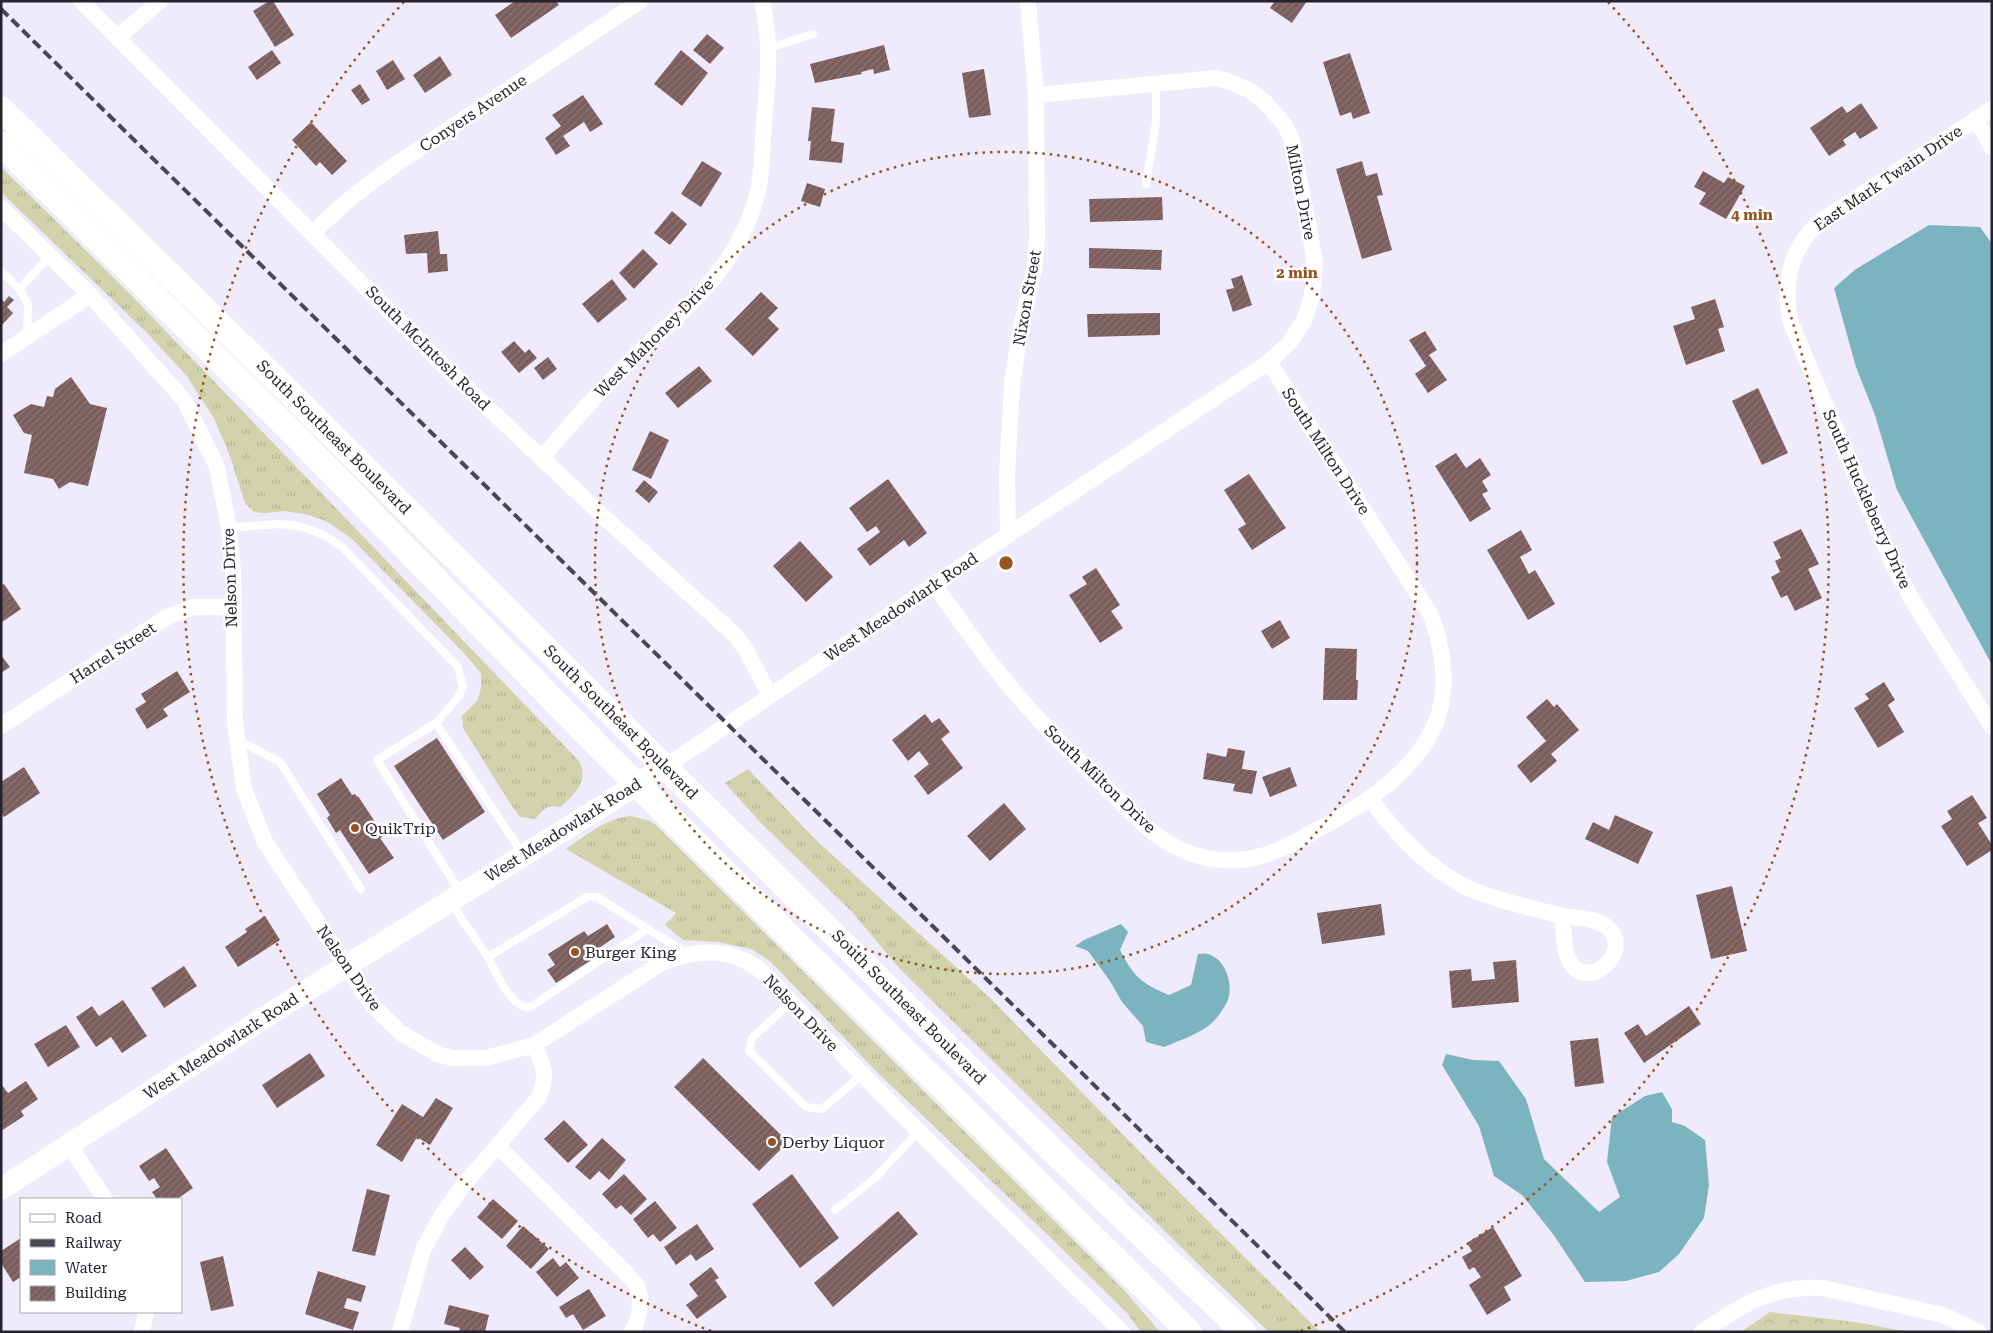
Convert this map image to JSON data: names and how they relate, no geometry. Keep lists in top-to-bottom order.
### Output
{
  "streets": {
    "main road": ["South Southeast Boulevard", "West Meadowlark Road"],
    "street": [
      "Conyers Avenue",
      "East Mark Twain Drive",
      "Milton Drive",
      "Nixon Street",
      "West Mahoney Drive",
      "South McIntosh Road",
      "South Milton Drive",
      "South Huckleberry Drive",
      "Nelson Drive",
      "Harrel Street"
    ]
  },
  "crossings": [
    ["Conyers Avenue", "South McIntosh Road"],
    ["East Mark Twain Drive", "South Huckleberry Drive"],
    ["Milton Drive", "Nixon Street"],
    ["Milton Drive", "South Milton Drive"],
    ["Milton Drive", "West Meadowlark Road"],
    ["Nixon Street", "West Meadowlark Road"],
    ["West Mahoney Drive", "South McIntosh Road"],
    ["South McIntosh Road", "West Meadowlark Road"],
    ["South Southeast Boulevard", "West Meadowlark Road"],
    ["South Milton Drive", "West Meadowlark Road"],
    ["Nelson Drive", "West Meadowlark Road"],
    ["Nelson Drive", "Harrel Street"]
  ],
  "places": ["QuikTrip", "Burger King", "Derby Liquor"],
  "legend": [
    "Road",
    "Railway",
    "Water",
    "Building"
  ],
  "rings": ["4 min", "2 min"]
}
